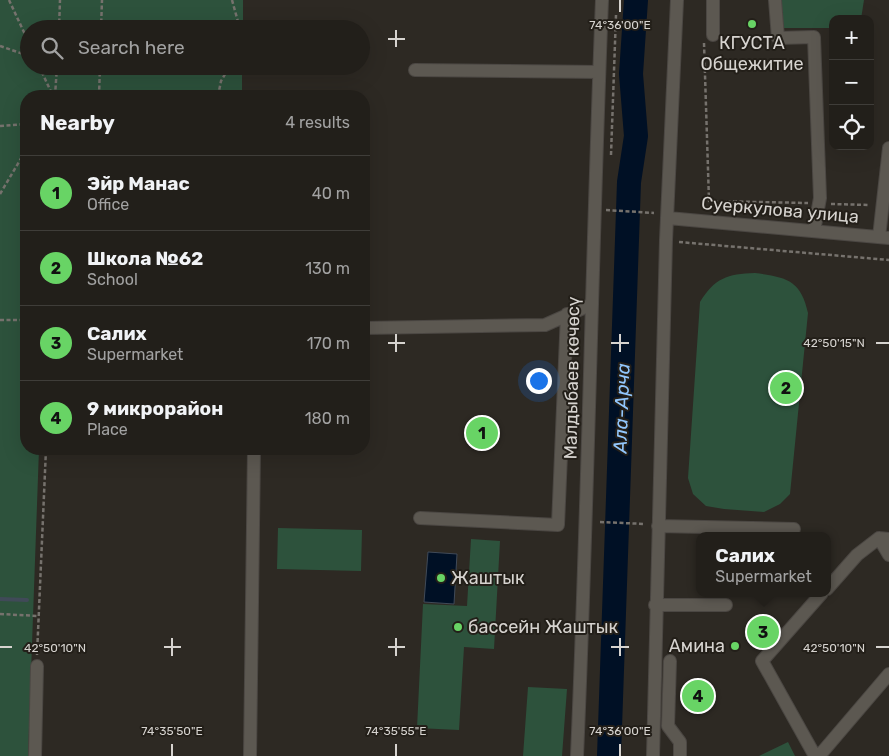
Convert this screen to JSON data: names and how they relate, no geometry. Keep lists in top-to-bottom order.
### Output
{
  "streets": {
    "street": ["Суеркулова улица", "Малдыбаев көчөсү"]
  },
  "water": ["Ала-Арча"],
  "places": [
    "КГУСТА Общежитие",
    "Жаштык",
    "бассейн Жаштык",
    "Амина"
  ],
  "page": {
    "map_buttons": ["+", "−"],
    "search": "Search here",
    "heading": ["Nearby", "4 results"],
    "list": [
      {
        "mark": "1",
        "name": "Эйр Манас",
        "note": "Office",
        "value": "40 m"
      },
      {
        "mark": "2",
        "name": "Школа №62",
        "note": "School",
        "value": "130 m"
      },
      {
        "mark": "3",
        "name": "Салих",
        "note": "Supermarket",
        "value": "170 m"
      },
      {
        "mark": "4",
        "name": "9 микрорайон",
        "note": "Place",
        "value": "180 m"
      }
    ],
    "pins": [
      "2",
      "1",
      "3",
      "4"
    ],
    "popup": ["Салих", "Supermarket"]
  },
  "coordinates": [
    "74°36'00\"E",
    "42°50'15\"N",
    "42°50'10\"N",
    "74°35'50\"E",
    "74°35'55\"E"
  ]
}
